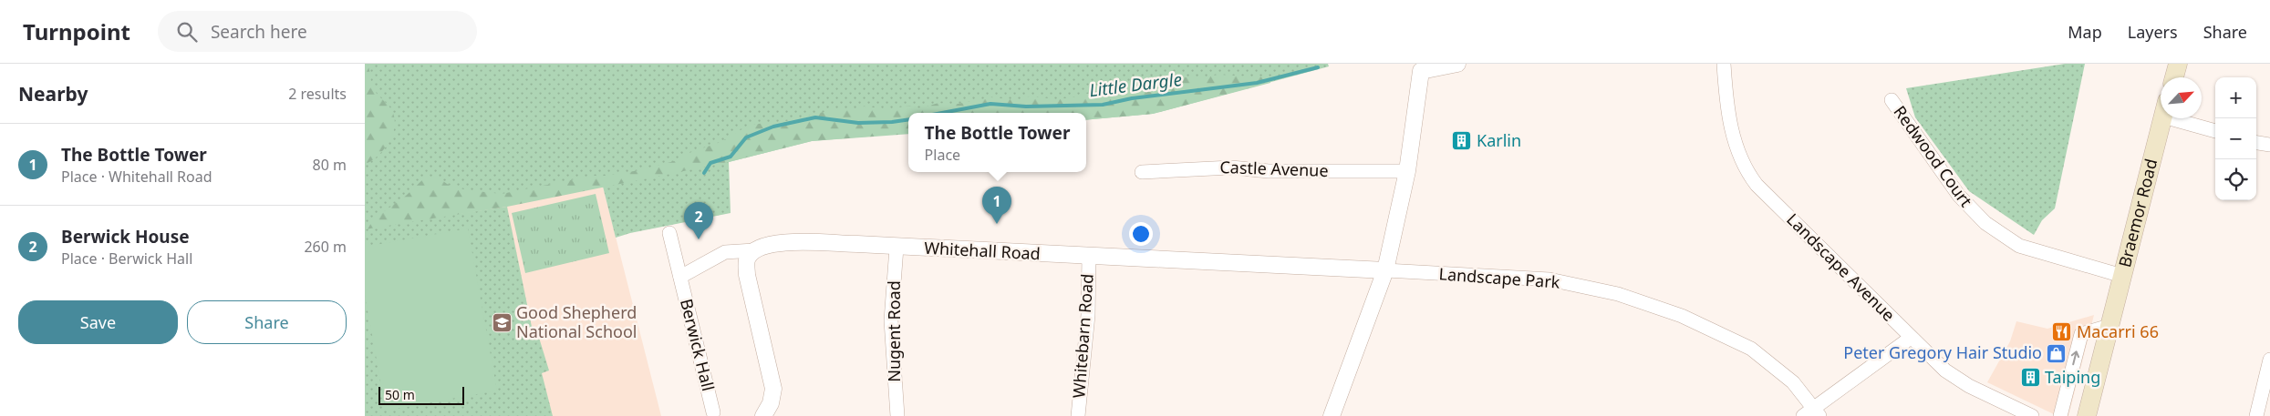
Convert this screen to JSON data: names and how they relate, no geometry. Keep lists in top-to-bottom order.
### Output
{
  "streets": {
    "main road": ["Braemor Road"],
    "street": [
      "Redwood Court",
      "Castle Avenue",
      "Whitehall Road",
      "Landscape Avenue",
      "Landscape Park",
      "Nugent Road",
      "Whitebarn Road",
      "Berwick Hall"
    ]
  },
  "crossings": [
    ["Redwood Court", "Braemor Road"],
    ["Whitehall Road", "Landscape Park"],
    ["Whitehall Road", "Nugent Road"],
    ["Whitehall Road", "Whitebarn Road"],
    ["Whitehall Road", "Berwick Hall"]
  ],
  "water": ["Little Dargle"],
  "places": {
    "building": ["Karlin", "Taiping"],
    "school or university": ["Good Shepherd National School"],
    "restaurant": ["Macarri 66"],
    "shop": ["Peter Gregory Hair Studio"]
  },
  "scale_bar": "50 m",
  "north": "top right",
  "page": {
    "header": "Turnpoint",
    "search": "Search here",
    "nav": ["Map", "Layers", "Share"],
    "heading": ["Nearby", "2 results"],
    "map_buttons": ["+", "−"],
    "popup": ["The Bottle Tower", "Place"],
    "list": [
      {
        "mark": "1",
        "name": "The Bottle Tower",
        "note": "Place · Whitehall Road",
        "value": "80 m"
      },
      {
        "mark": "2",
        "name": "Berwick House",
        "note": "Place · Berwick Hall",
        "value": "260 m"
      }
    ],
    "pins": ["1", "2"],
    "buttons": ["Save", "Share"],
    "scale": "50 m"
  }
}
